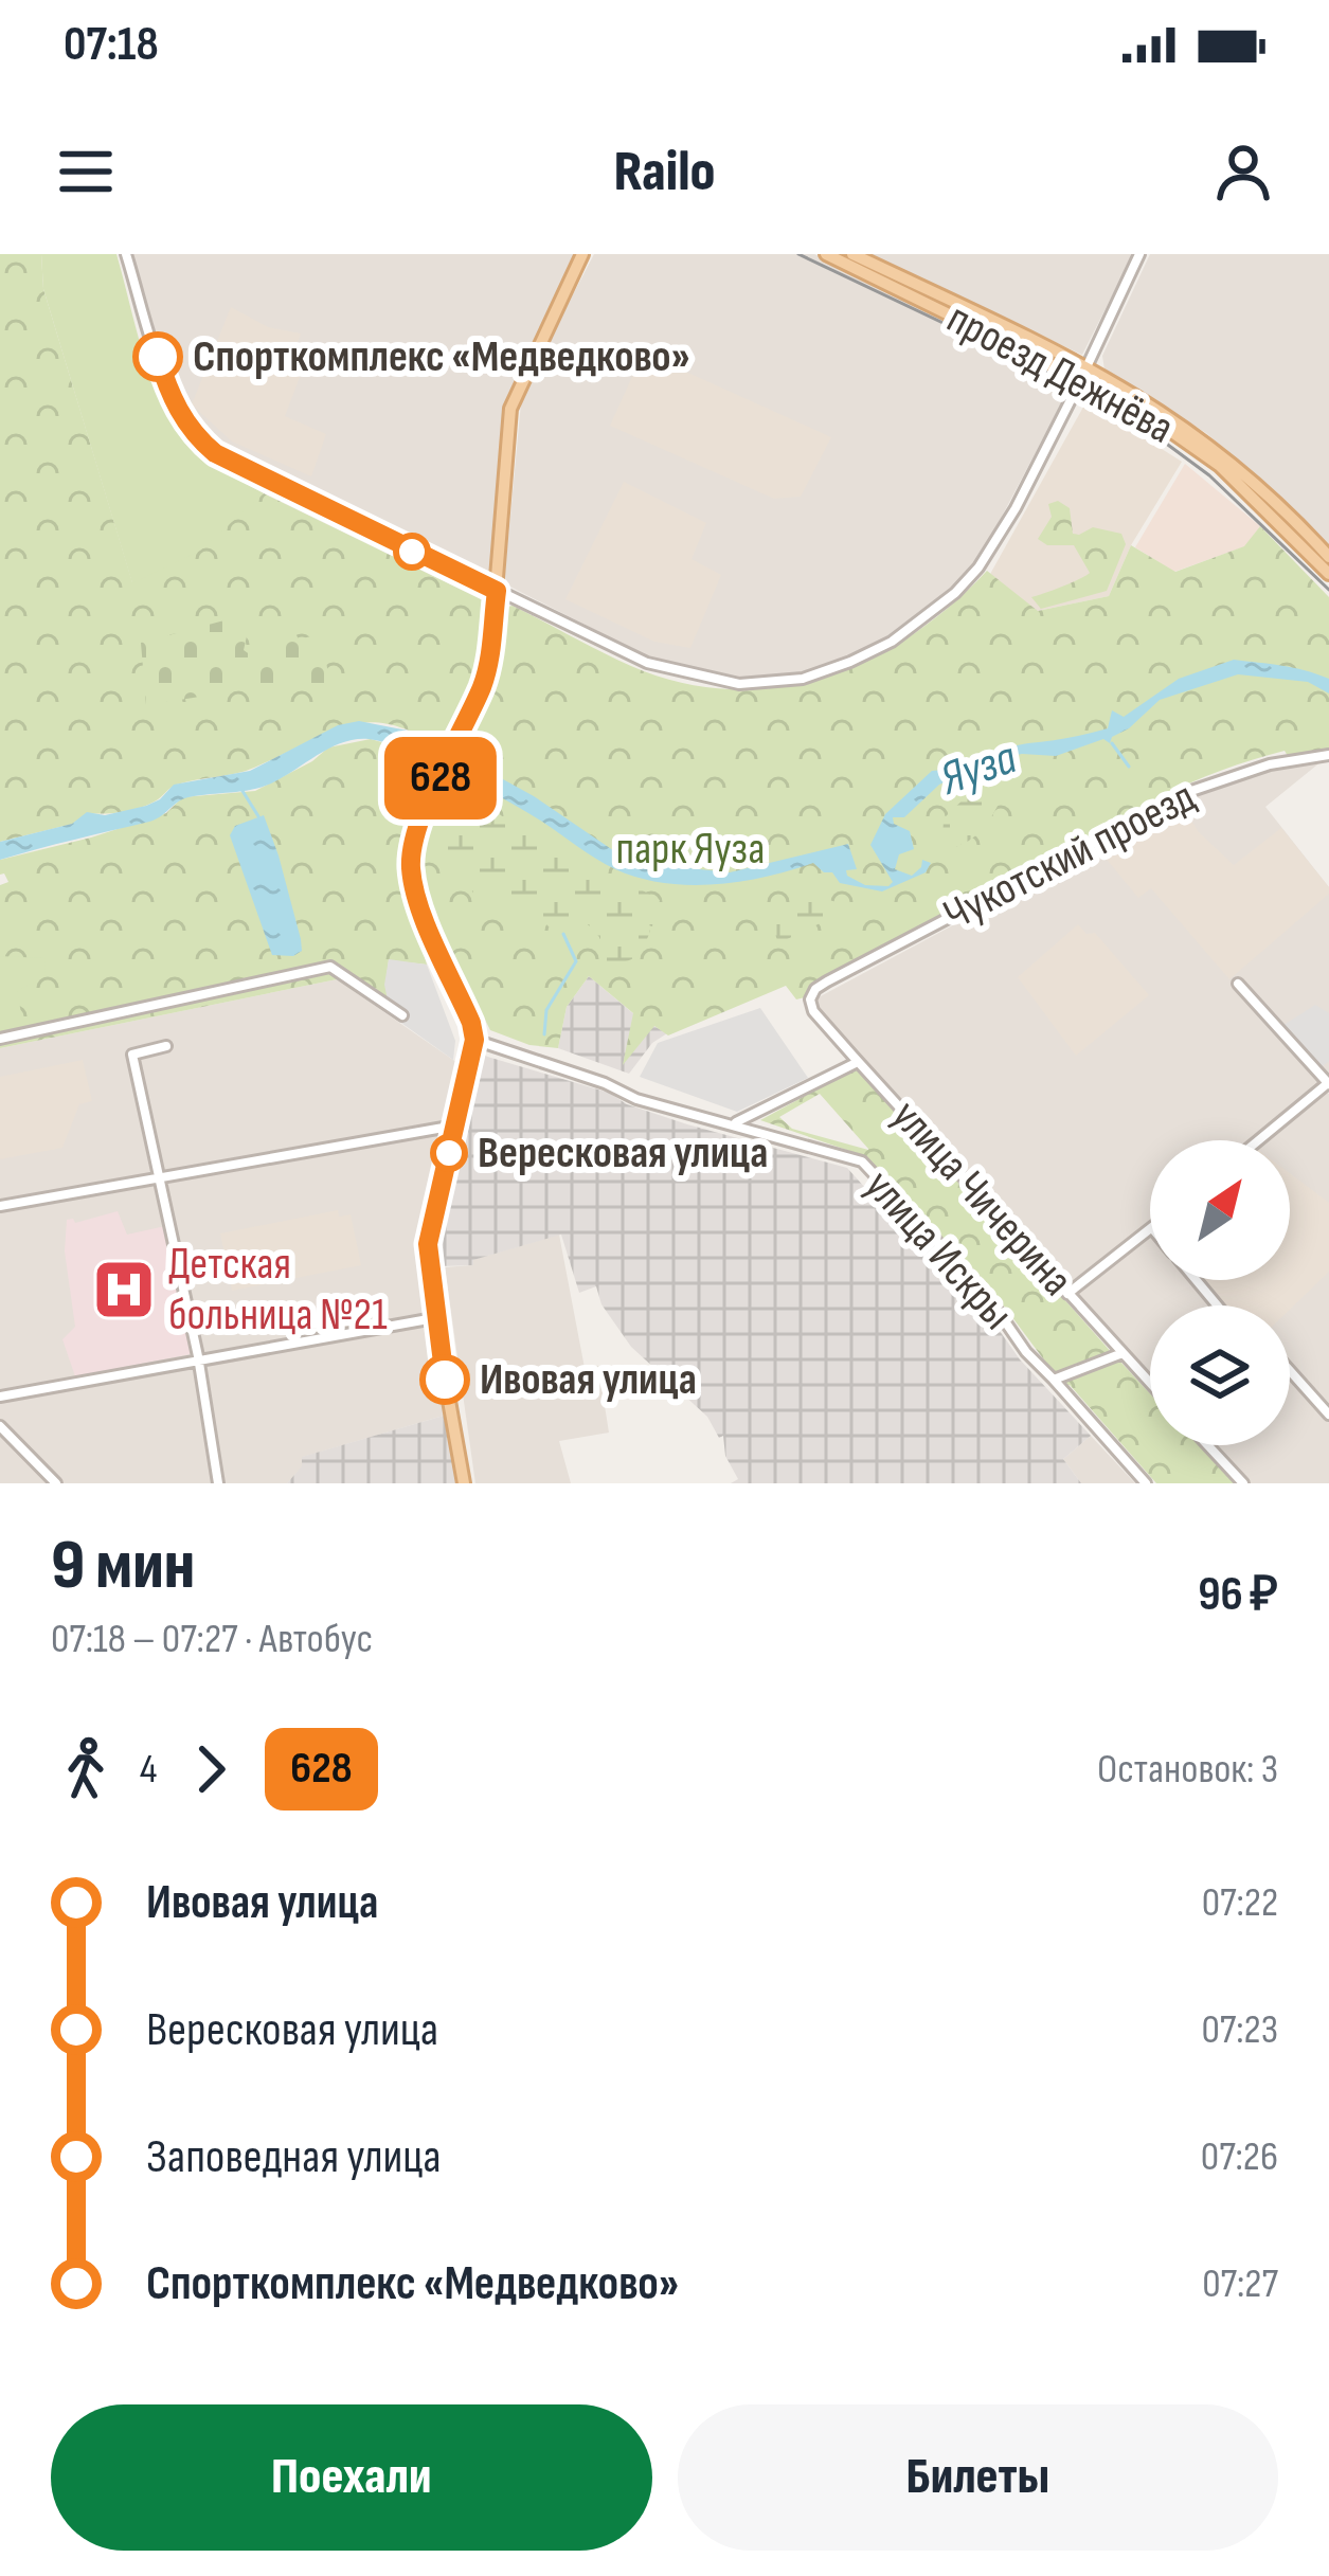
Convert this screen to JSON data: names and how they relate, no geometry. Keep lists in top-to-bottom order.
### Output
{
  "streets": {
    "main road": ["проезд Дежнёва"],
    "street": ["Чукотский проезд", "улица Чичерина", "улица Искры"]
  },
  "crossings": [
    ["Чукотский проезд", "улица Чичерина"]
  ],
  "water": ["Яуза"],
  "parks": ["парк Яуза"],
  "places": {
    "other": ["Спорткомплекс «Медведково»", "Вересковая улица", "Ивовая улица"],
    "hospital": ["Детская больница №21"]
  },
  "lines": ["bus line 628"],
  "north": "top right",
  "page": {
    "status": "07:18",
    "header": "Railo",
    "on_map": "628",
    "heading": ["9 мин", "07:18 – 07:27 · Автобус", "96 ₽"],
    "legs": ["4", "628", "Остановок: 3"],
    "list": [
      {
        "name": "Ивовая улица",
        "value": "07:22"
      },
      {
        "name": "Вересковая улица",
        "value": "07:23"
      },
      {
        "name": "Заповедная улица",
        "value": "07:26"
      },
      {
        "name": "Спорткомплекс «Медведково»",
        "value": "07:27"
      }
    ],
    "buttons": ["Поехали", "Билеты"]
  }
}
